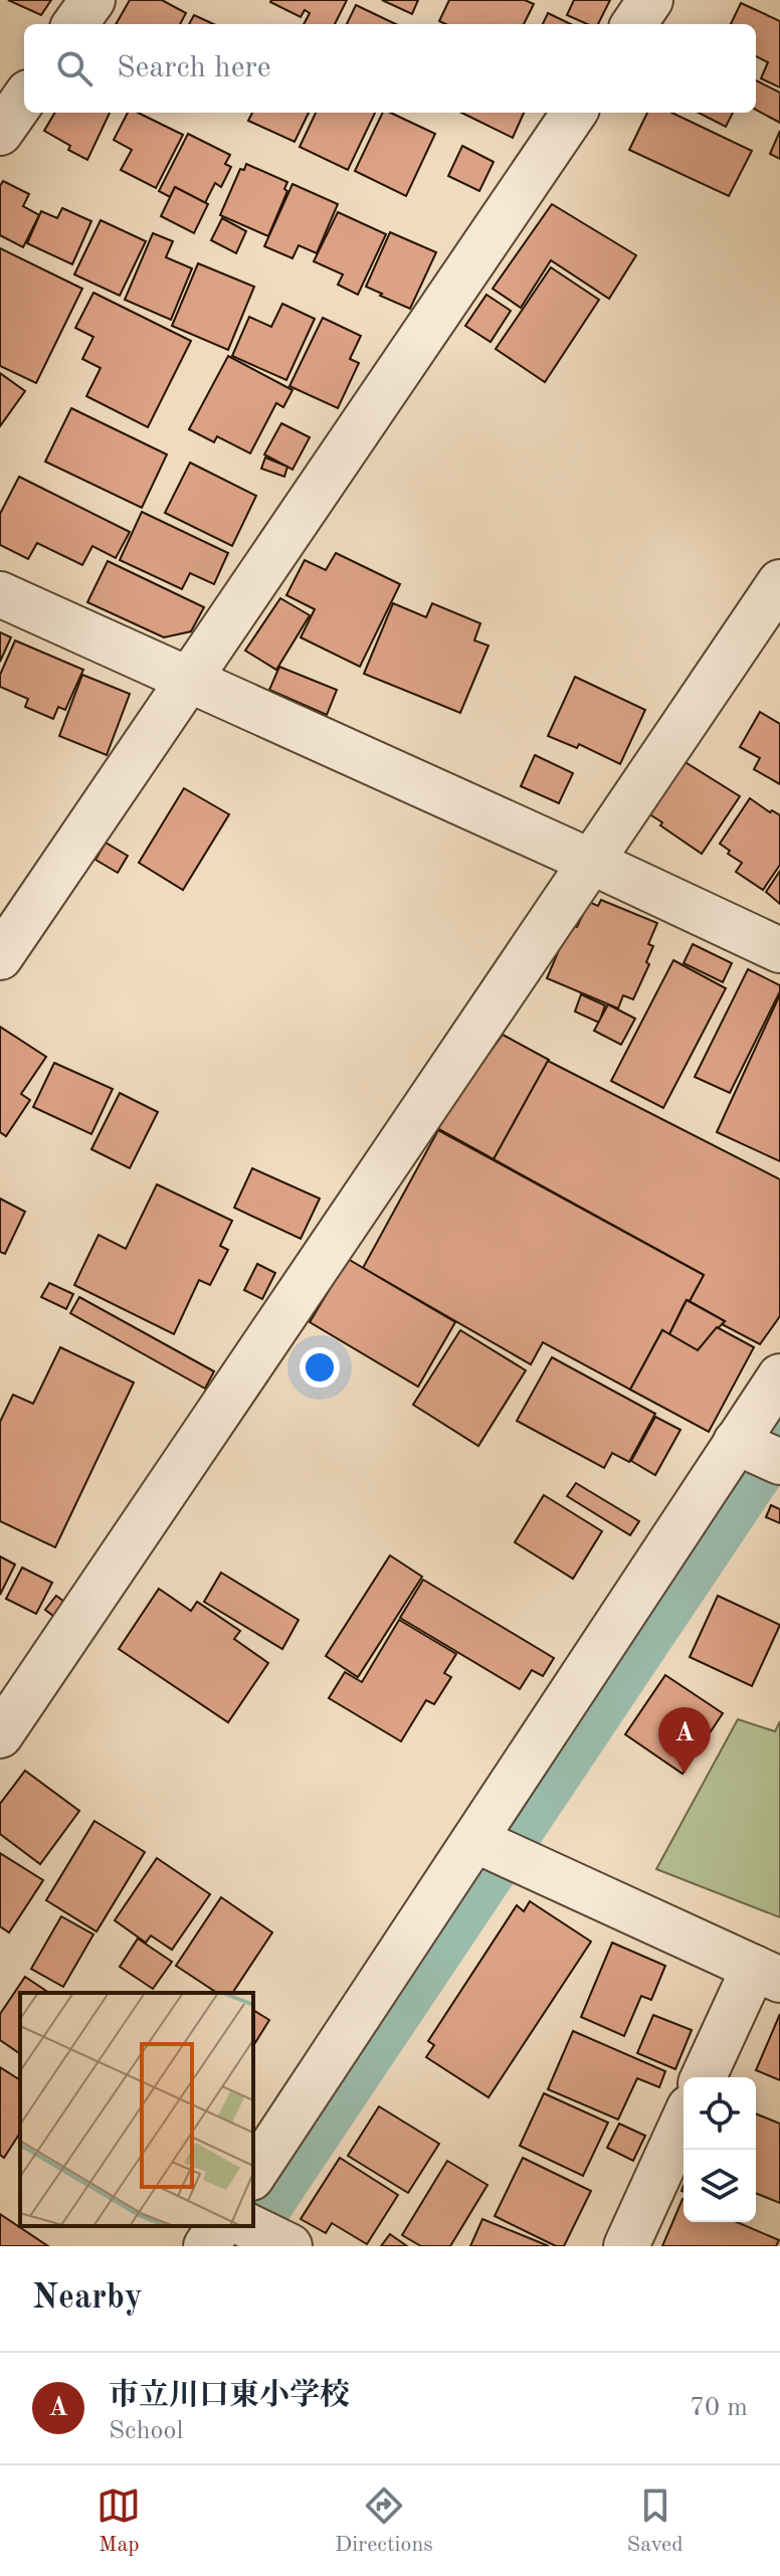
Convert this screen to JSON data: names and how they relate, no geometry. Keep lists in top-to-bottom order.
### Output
{
  "page": {
    "search": "Search here",
    "pins": "A",
    "heading": "Nearby",
    "list": [
      {
        "mark": "A",
        "name": "市立川口東小学校",
        "note": "School",
        "value": "70 m"
      }
    ],
    "nav": ["Map", "Directions", "Saved"]
  }
}
